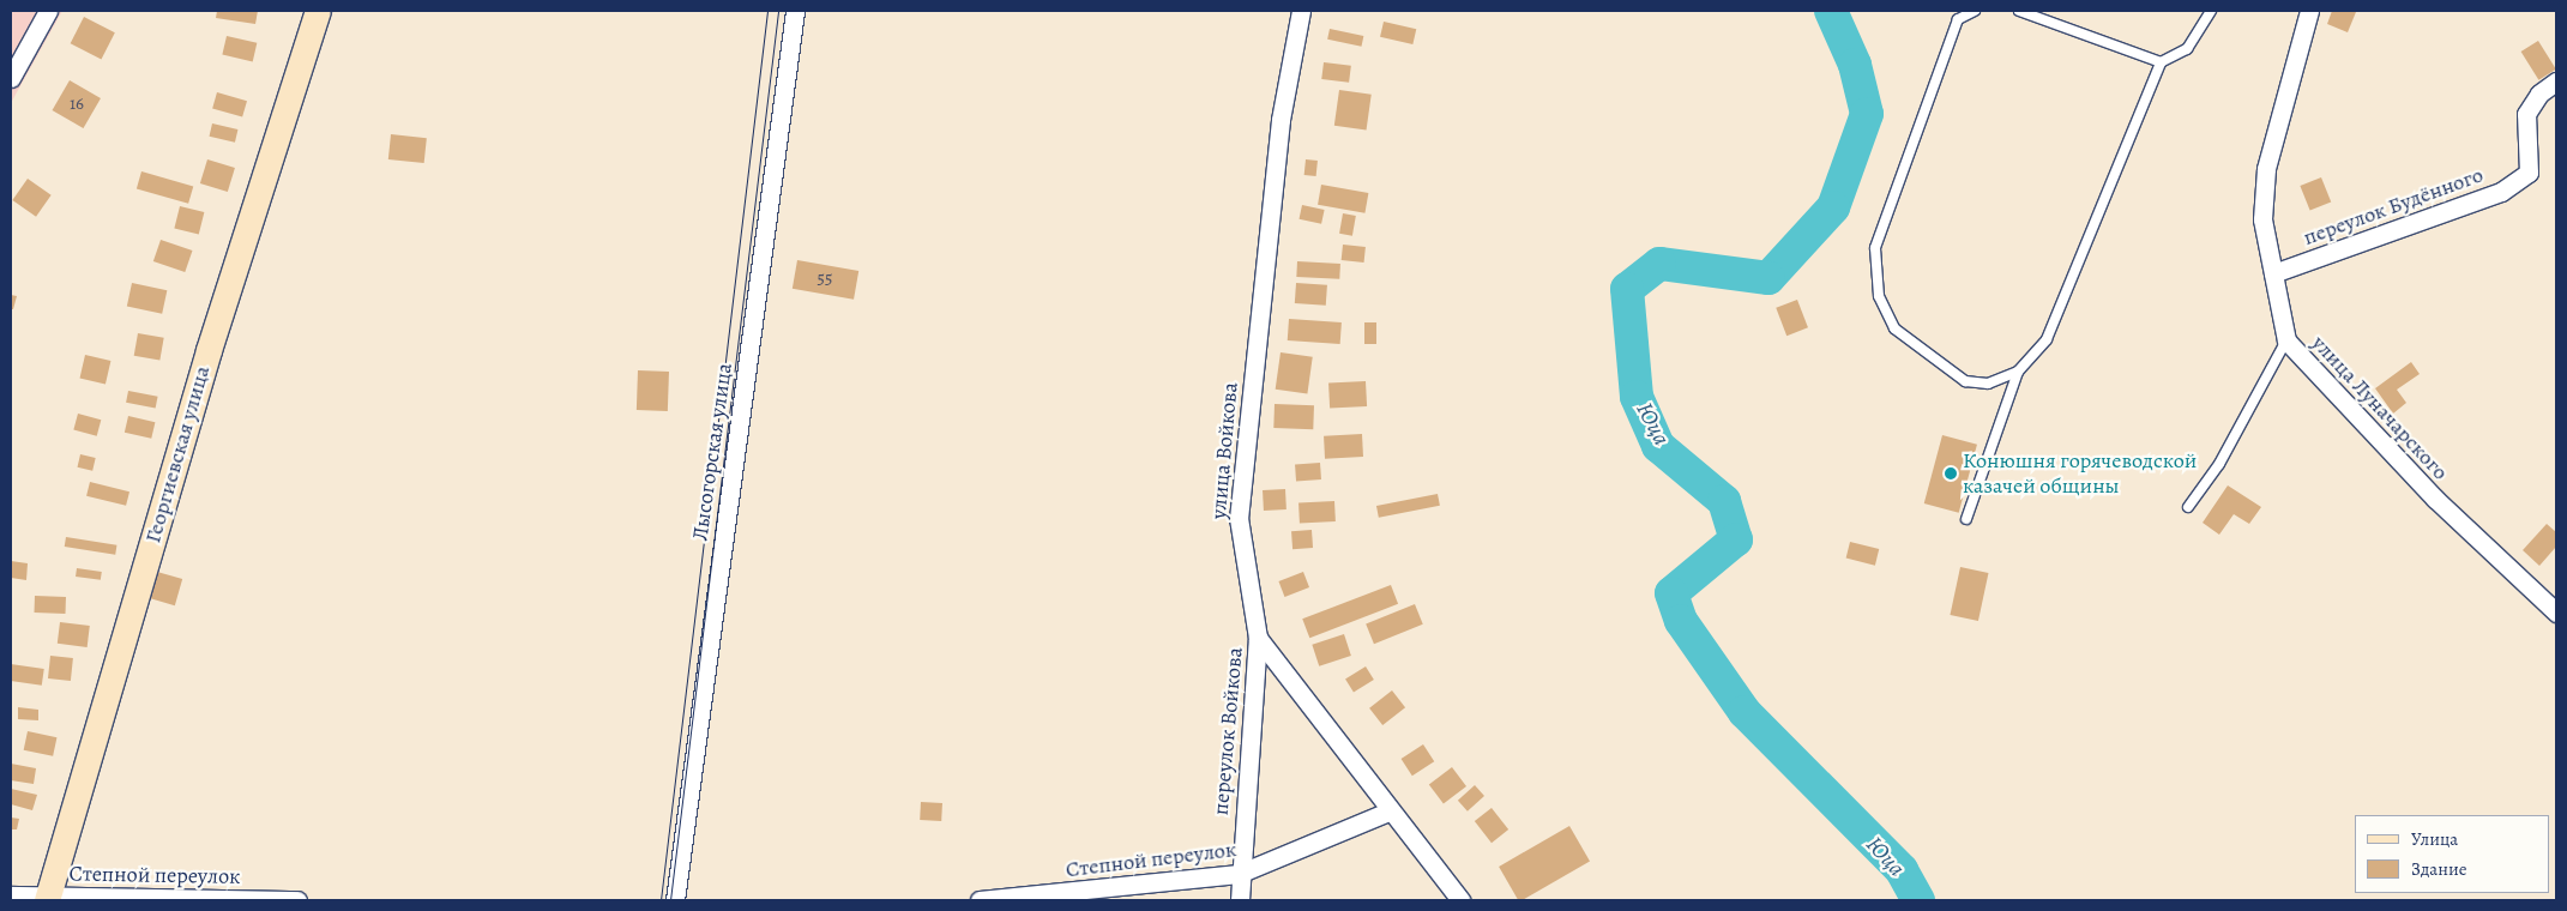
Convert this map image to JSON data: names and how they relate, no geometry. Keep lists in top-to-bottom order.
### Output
{
  "streets": {
    "main road": ["Георгиевская улица"],
    "street": [
      "переулок Будённого",
      "улица Луначарского",
      "улица Войкова",
      "Лысогорская улица",
      "переулок Войкова",
      "Степной переулок"
    ]
  },
  "crossings": [
    ["переулок Будённого", "улица Луначарского"],
    ["улица Войкова", "переулок Войкова"],
    ["улица Войкова", "Степной переулок"],
    ["Георгиевская улица", "Степной переулок"],
    ["переулок Войкова", "Степной переулок"]
  ],
  "water": ["Юца"],
  "places": ["Конюшня горячеводской казачей общины"],
  "house_numbers": ["16", "55"],
  "legend": ["Улица", "Здание"]
}
